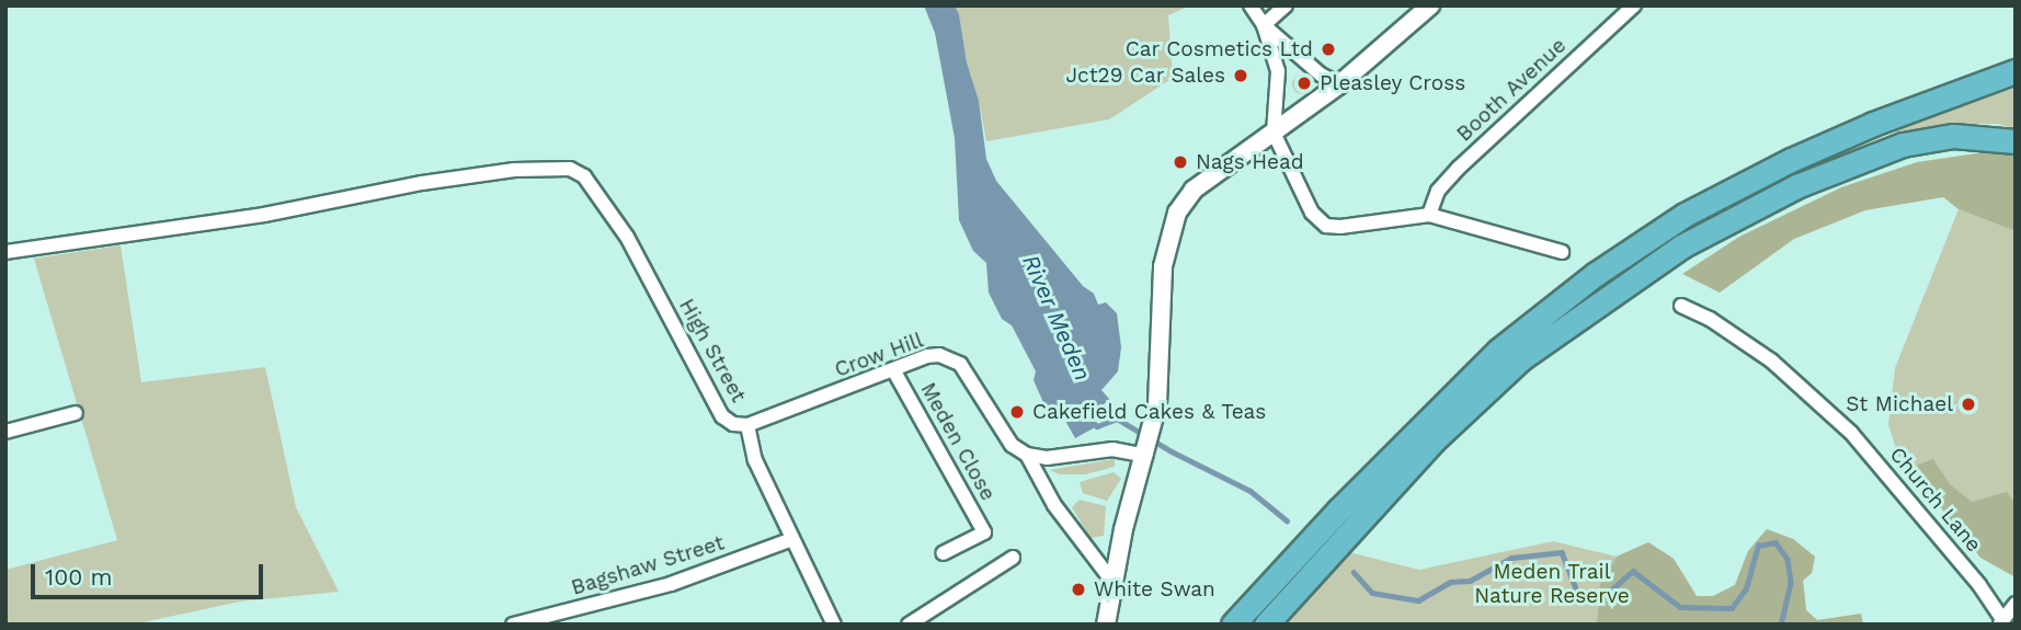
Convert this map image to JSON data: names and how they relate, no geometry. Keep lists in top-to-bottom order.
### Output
{
  "streets": {
    "street": [
      "Booth Avenue",
      "High Street",
      "Crow Hill",
      "Meden Close",
      "Church Lane",
      "Bagshaw Street"
    ]
  },
  "crossings": [
    ["High Street", "Crow Hill"],
    ["High Street", "Bagshaw Street"],
    ["Crow Hill", "Meden Close"]
  ],
  "water": ["River Meden"],
  "parks": ["Meden Trail Nature Reserve"],
  "places": [
    "Car Cosmetics Ltd",
    "Jct29 Car Sales",
    "Pleasley Cross",
    "Nags Head",
    "St Michael",
    "Cakefield Cakes & Teas",
    "White Swan"
  ],
  "scale_bar": "100 m"
}
